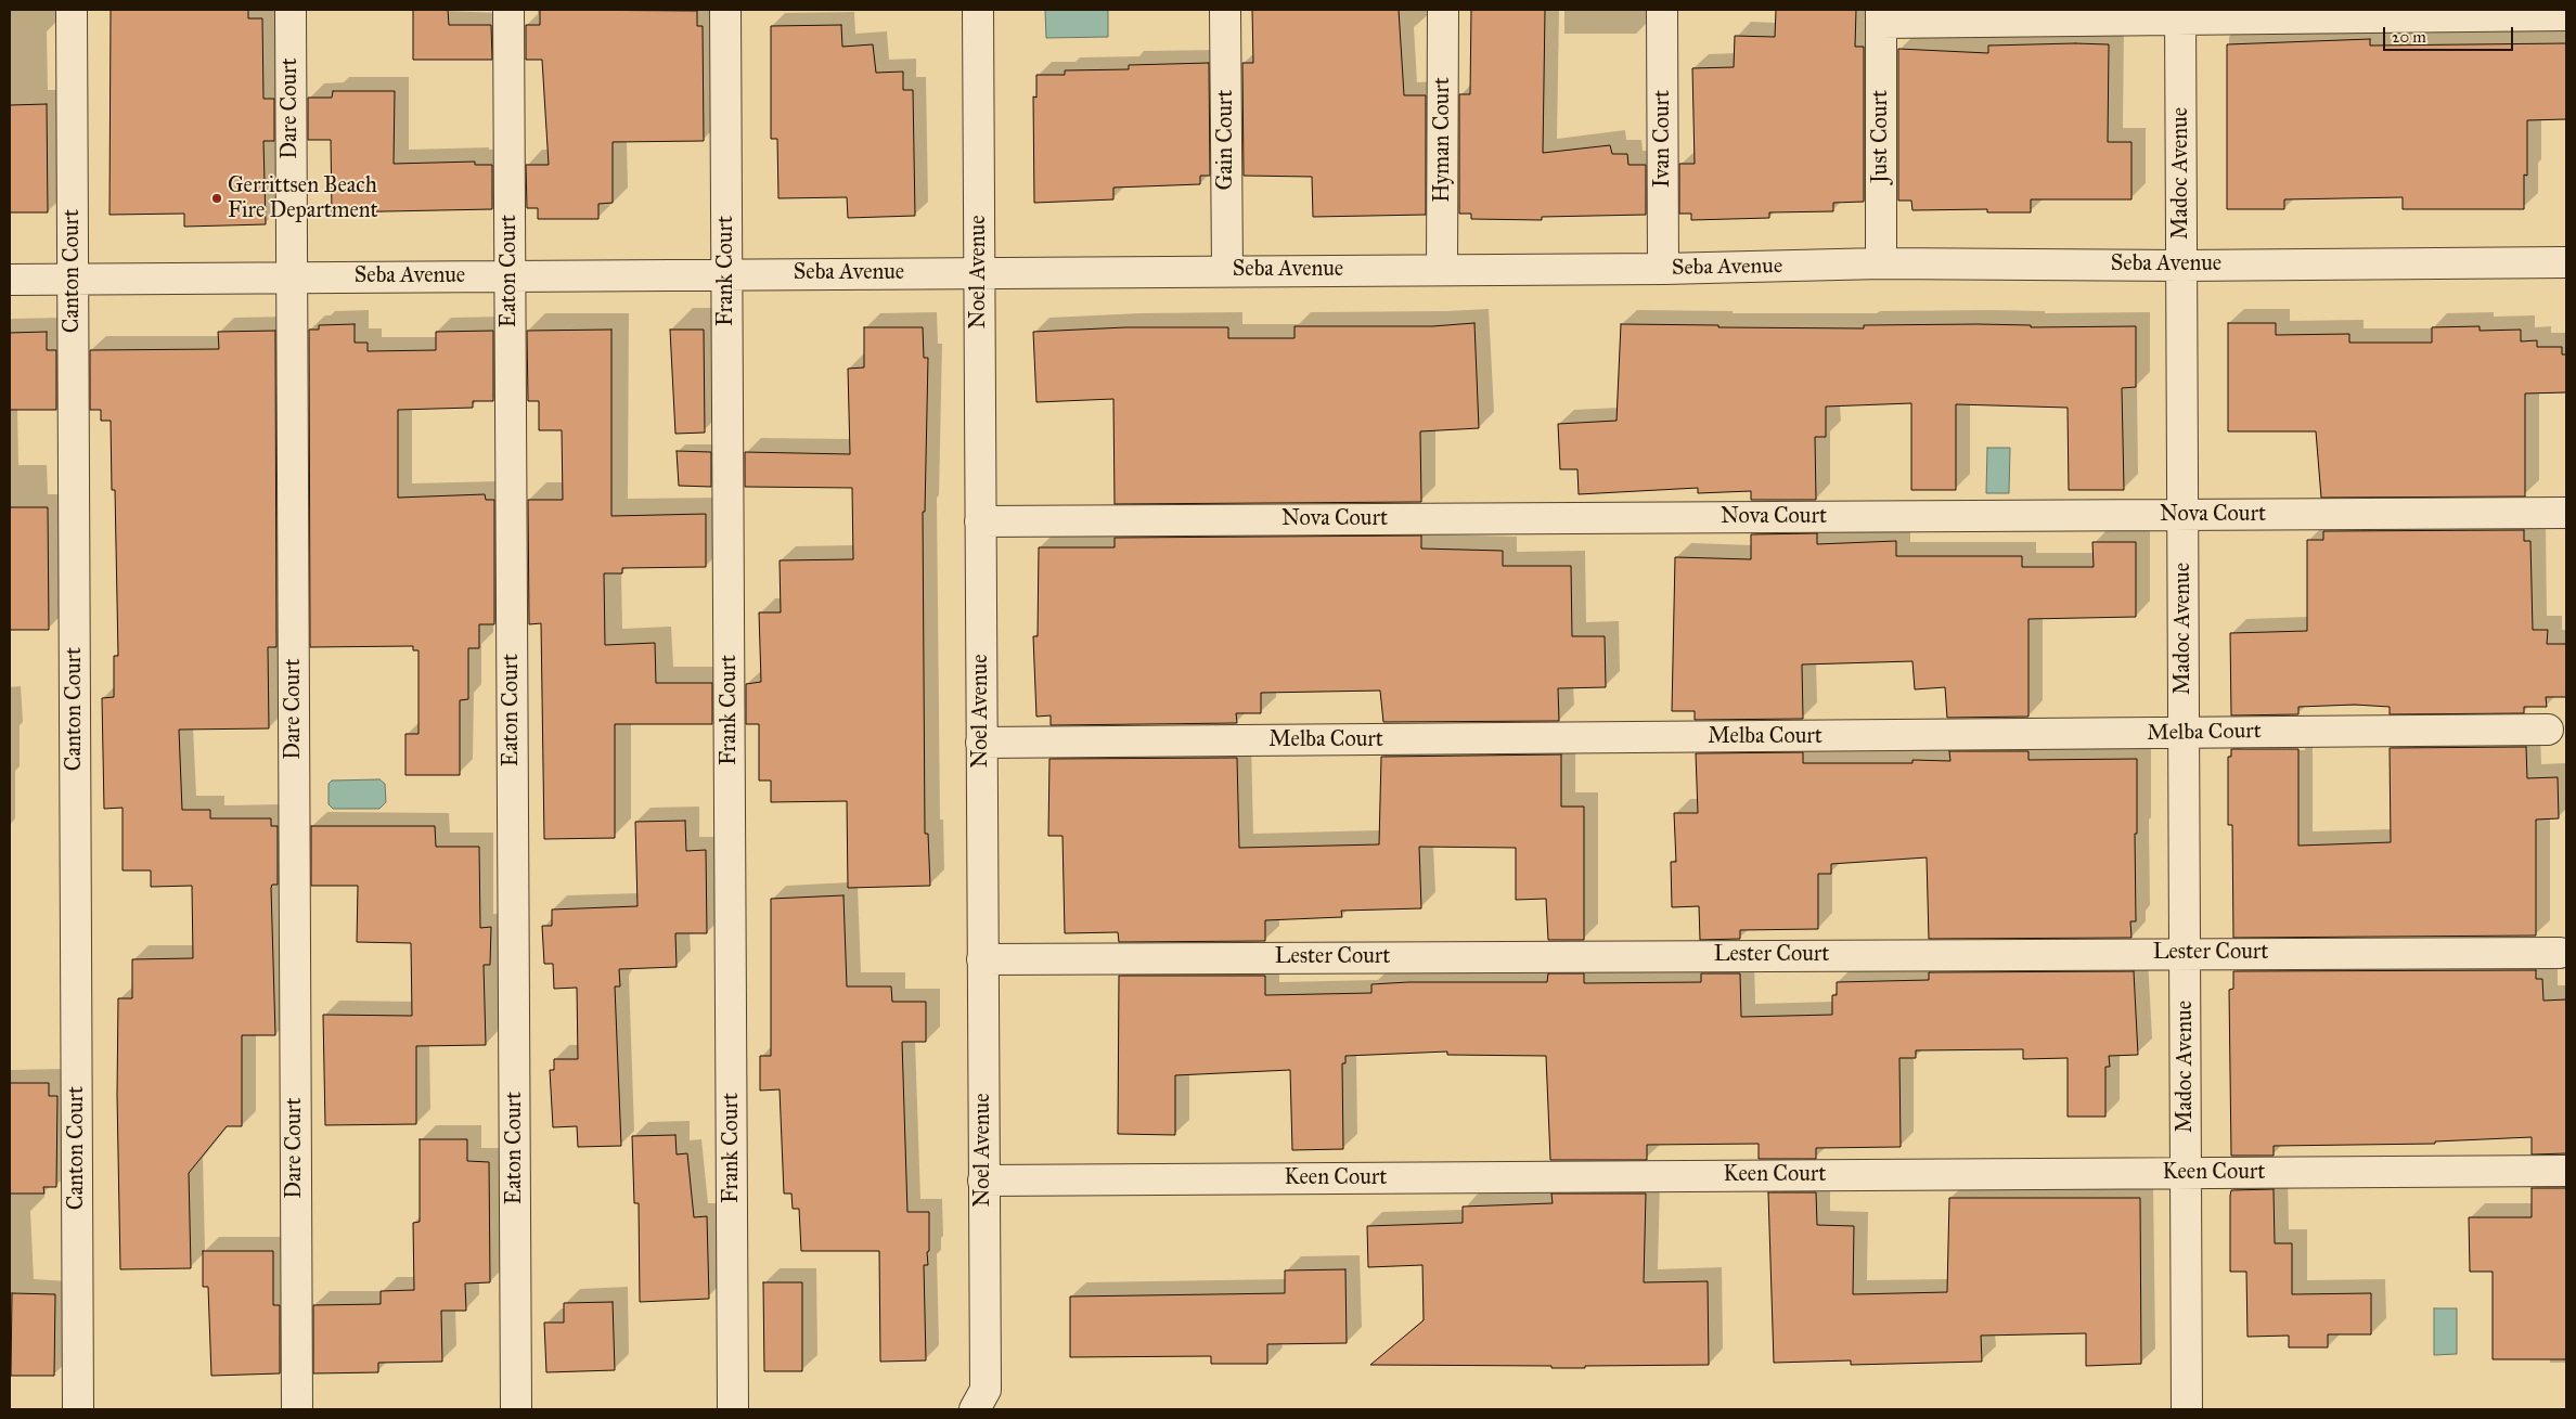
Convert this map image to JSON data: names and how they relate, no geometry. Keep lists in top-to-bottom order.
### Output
{
  "streets": {
    "street": [
      "Dare Court",
      "Just Court",
      "Ivan Court",
      "Gain Court",
      "Hyman Court",
      "Madoc Avenue",
      "Seba Avenue",
      "Canton Court",
      "Eaton Court",
      "Frank Court",
      "Noel Avenue",
      "Nova Court",
      "Melba Court",
      "Lester Court",
      "Keen Court"
    ]
  },
  "crossings": [
    ["Dare Court", "Seba Avenue"],
    ["Just Court", "Seba Avenue"],
    ["Ivan Court", "Seba Avenue"],
    ["Gain Court", "Seba Avenue"],
    ["Hyman Court", "Seba Avenue"],
    ["Madoc Avenue", "Seba Avenue"],
    ["Madoc Avenue", "Nova Court"],
    ["Madoc Avenue", "Melba Court"],
    ["Madoc Avenue", "Lester Court"],
    ["Madoc Avenue", "Keen Court"],
    ["Seba Avenue", "Canton Court"],
    ["Seba Avenue", "Eaton Court"],
    ["Seba Avenue", "Frank Court"],
    ["Seba Avenue", "Noel Avenue"],
    ["Noel Avenue", "Nova Court"],
    ["Noel Avenue", "Melba Court"],
    ["Noel Avenue", "Lester Court"],
    ["Noel Avenue", "Keen Court"]
  ],
  "places": ["Gerrittsen Beach Fire Department"],
  "scale_bar": "20 m"
}
